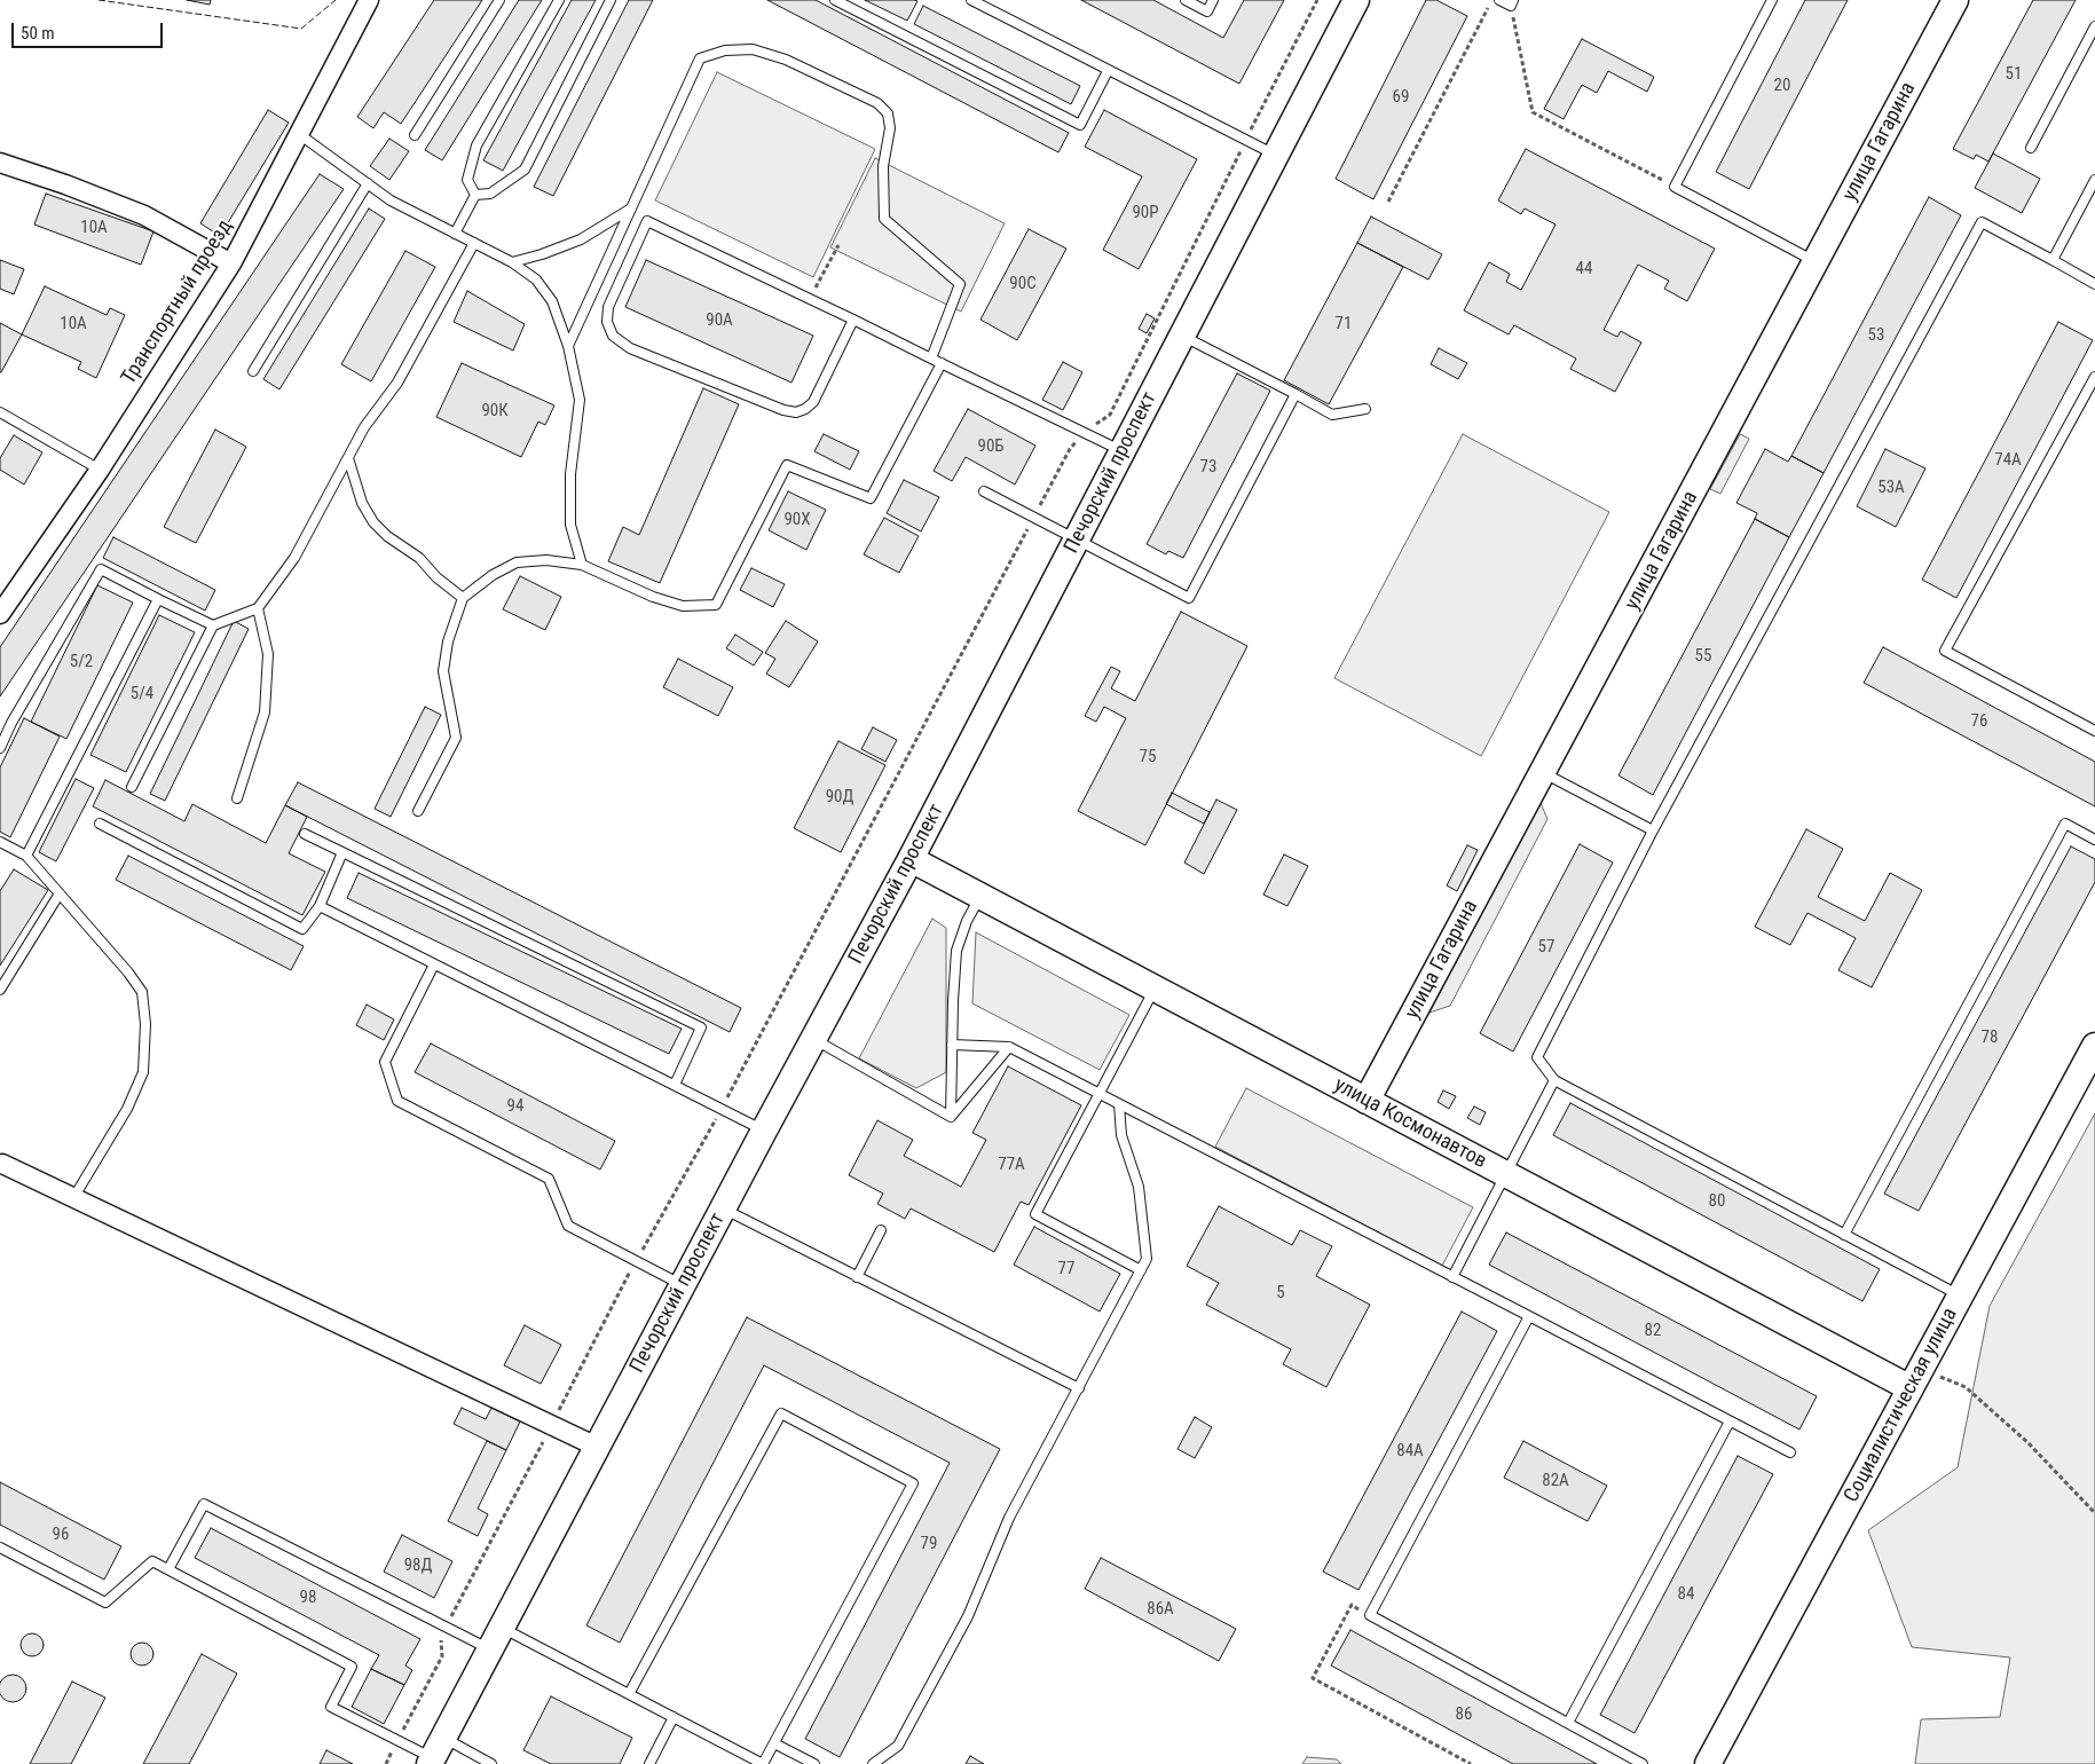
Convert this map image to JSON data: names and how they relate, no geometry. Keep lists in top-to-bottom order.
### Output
{
  "streets": {
    "main road": [
      "улица Гагарина",
      "Печорский проспект",
      "улица Космонавтов",
      "Социалистическая улица"
    ],
    "street": ["Транспортный проезд"]
  },
  "crossings": [
    ["улица Гагарина", "улица Космонавтов"],
    ["Печорский проспект", "улица Космонавтов"],
    ["улица Космонавтов", "Социалистическая улица"]
  ],
  "house_numbers": [
    "51",
    "20",
    "69",
    "90Р",
    "10А",
    "44",
    "90С",
    "90А",
    "10А",
    "71",
    "53",
    "90К",
    "90Б",
    "74А",
    "73",
    "53А",
    "90Х",
    "55",
    "5/2",
    "5/4",
    "76",
    "75",
    "90Д",
    "57",
    "78",
    "94",
    "77А",
    "80",
    "77",
    "5",
    "82",
    "84А",
    "82А",
    "96",
    "79",
    "98Д",
    "84",
    "98",
    "86А",
    "86"
  ],
  "scale_bar": "50 m"
}
